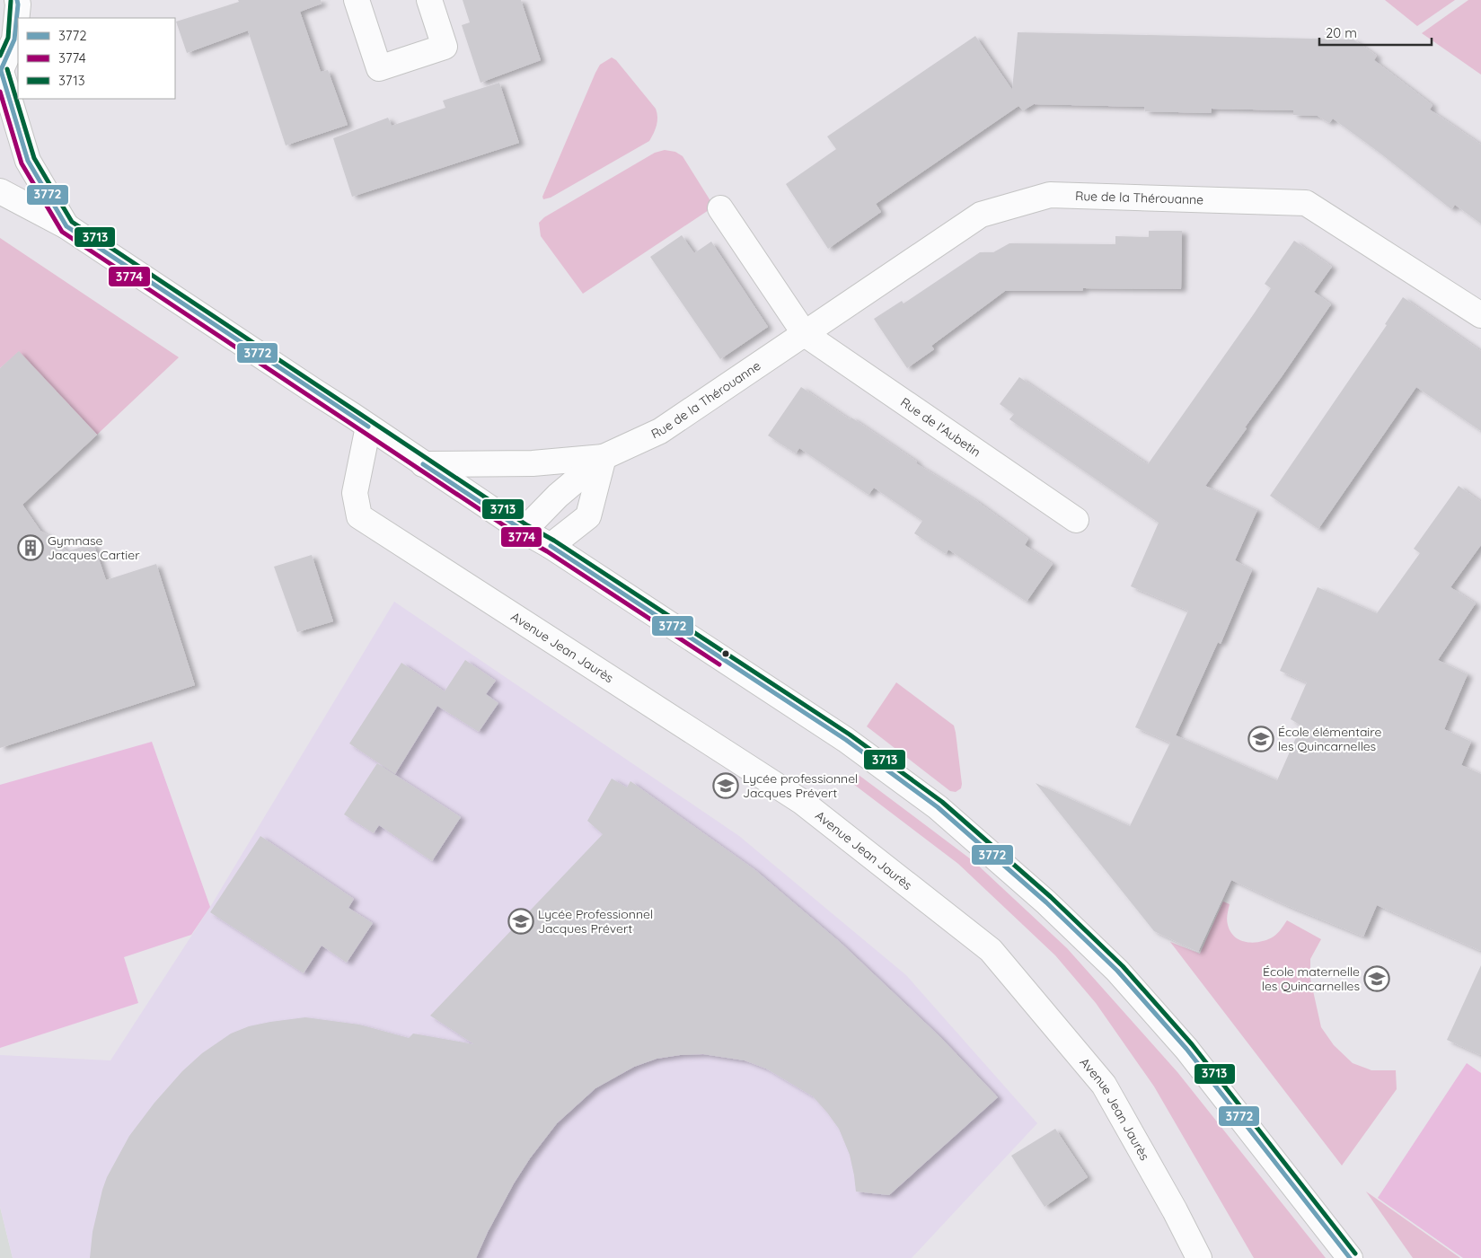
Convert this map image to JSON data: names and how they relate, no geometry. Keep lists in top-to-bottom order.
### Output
{
  "streets": {
    "street": ["Rue de la Thérouanne", "Rue de l'Aubetin", "Avenue Jean Jaurès"]
  },
  "crossings": [
    ["Rue de la Thérouanne", "Rue de l'Aubetin"]
  ],
  "places": {
    "building": ["Gymnase Jacques Cartier"],
    "school or university": [
      "École élémentaire les Quincarnelles",
      "Lycée professionnel Jacques Prévert",
      "Lycée Professionnel Jacques Prévert",
      "École maternelle les Quincarnelles"
    ]
  },
  "lines": ["transit line 3772", "transit line 3713", "transit line 3774"],
  "legend": ["3772", "3774", "3713"],
  "scale_bar": "20 m"
}
